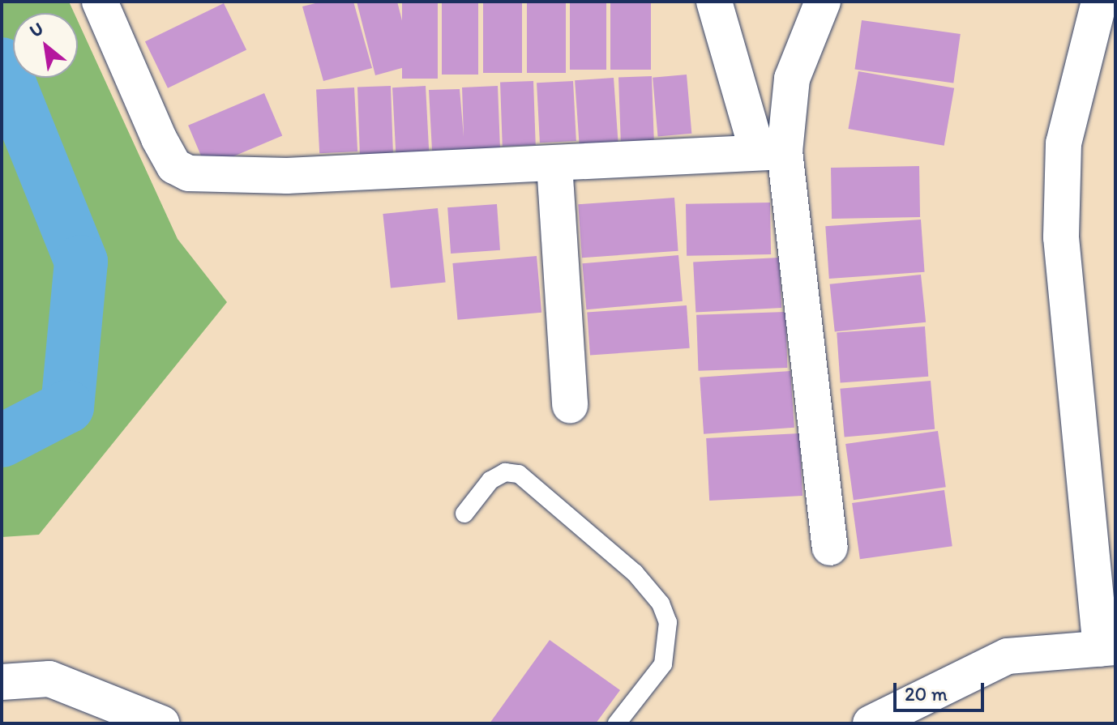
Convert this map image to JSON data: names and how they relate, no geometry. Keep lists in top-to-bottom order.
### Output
{
  "scale_bar": "20 m",
  "north": "top left"
}
